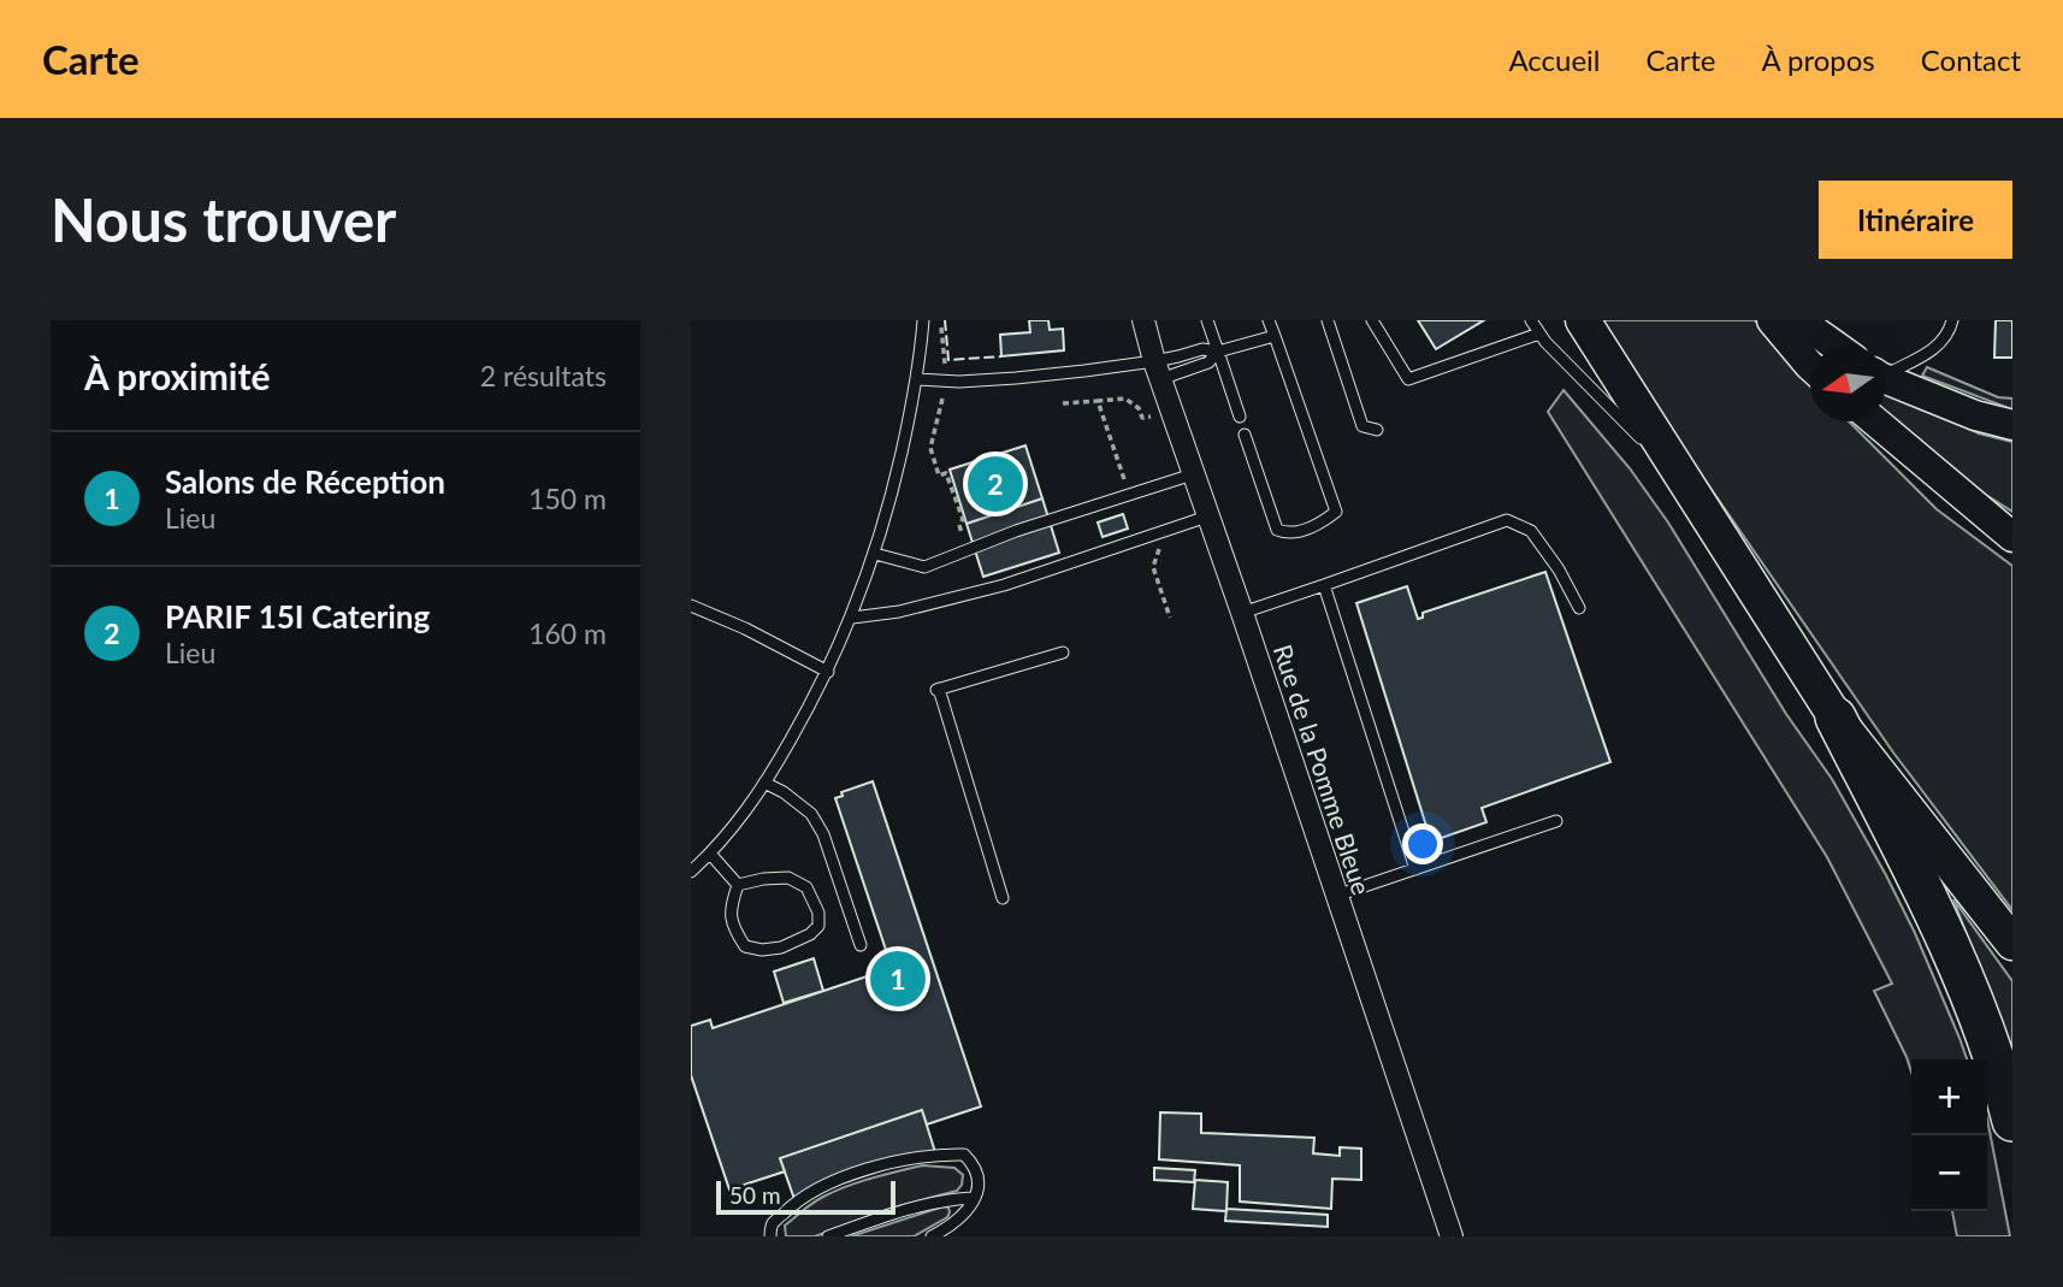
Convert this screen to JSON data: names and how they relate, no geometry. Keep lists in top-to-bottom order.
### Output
{
  "streets": {
    "street": ["Rue de la Pomme Bleue"]
  },
  "scale_bar": "50 m",
  "north": "left",
  "page": {
    "header": "Carte",
    "nav": [
      "Accueil",
      "Carte",
      "À propos",
      "Contact"
    ],
    "buttons": "Itinéraire",
    "title": "Nous trouver",
    "heading": ["À proximité", "2 résultats"],
    "list": [
      {
        "mark": "1",
        "name": "Salons de Réception",
        "note": "Lieu",
        "value": "150 m"
      },
      {
        "mark": "2",
        "name": "PARIF 15I Catering",
        "note": "Lieu",
        "value": "160 m"
      }
    ],
    "pins": ["2", "1"],
    "map_buttons": ["+", "−"],
    "scale": "50 m"
  }
}
